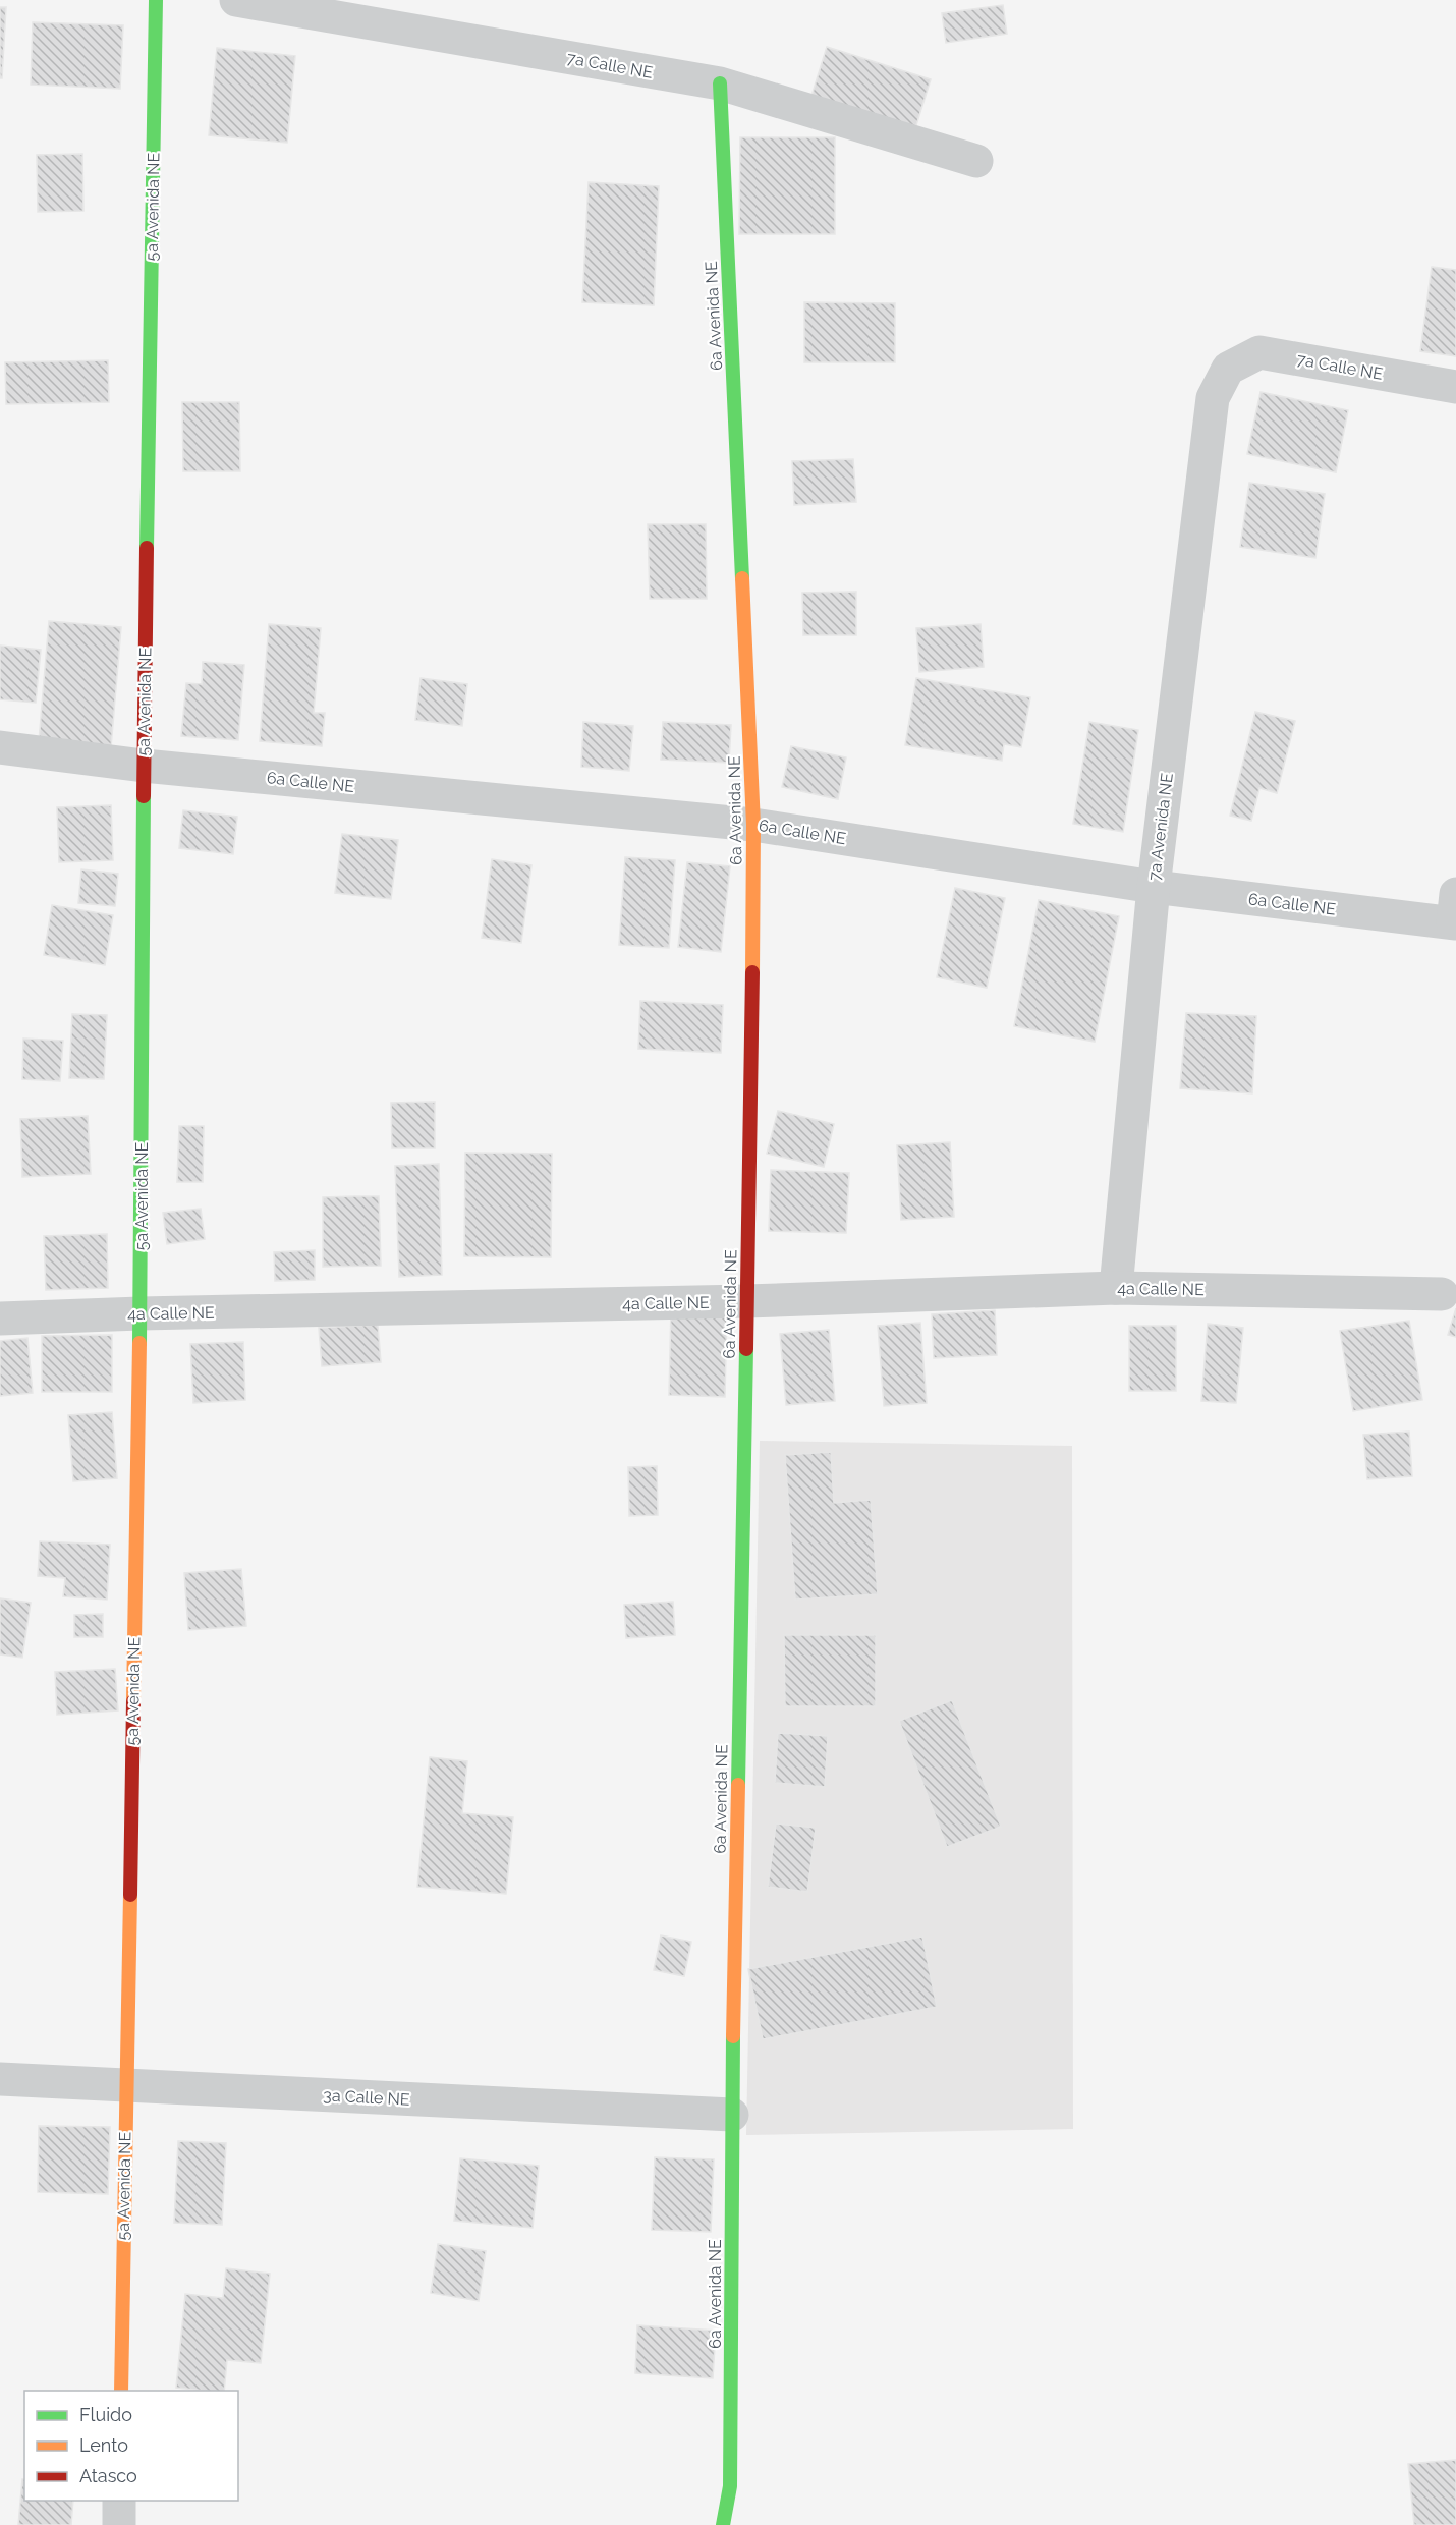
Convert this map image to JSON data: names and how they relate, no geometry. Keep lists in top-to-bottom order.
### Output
{
  "streets": {
    "street": [
      "7a Calle NE",
      "5a Avenida NE",
      "6a Avenida NE",
      "6a Calle NE",
      "7a Avenida NE",
      "4a Calle NE",
      "3a Calle NE"
    ]
  },
  "crossings": [
    ["7a Calle NE", "6a Avenida NE"],
    ["7a Calle NE", "7a Avenida NE"],
    ["5a Avenida NE", "6a Calle NE"],
    ["5a Avenida NE", "4a Calle NE"],
    ["5a Avenida NE", "3a Calle NE"],
    ["6a Avenida NE", "6a Calle NE"],
    ["6a Avenida NE", "4a Calle NE"],
    ["6a Avenida NE", "3a Calle NE"],
    ["6a Calle NE", "7a Avenida NE"],
    ["7a Avenida NE", "4a Calle NE"]
  ],
  "legend": ["Fluido", "Lento", "Atasco"]
}
